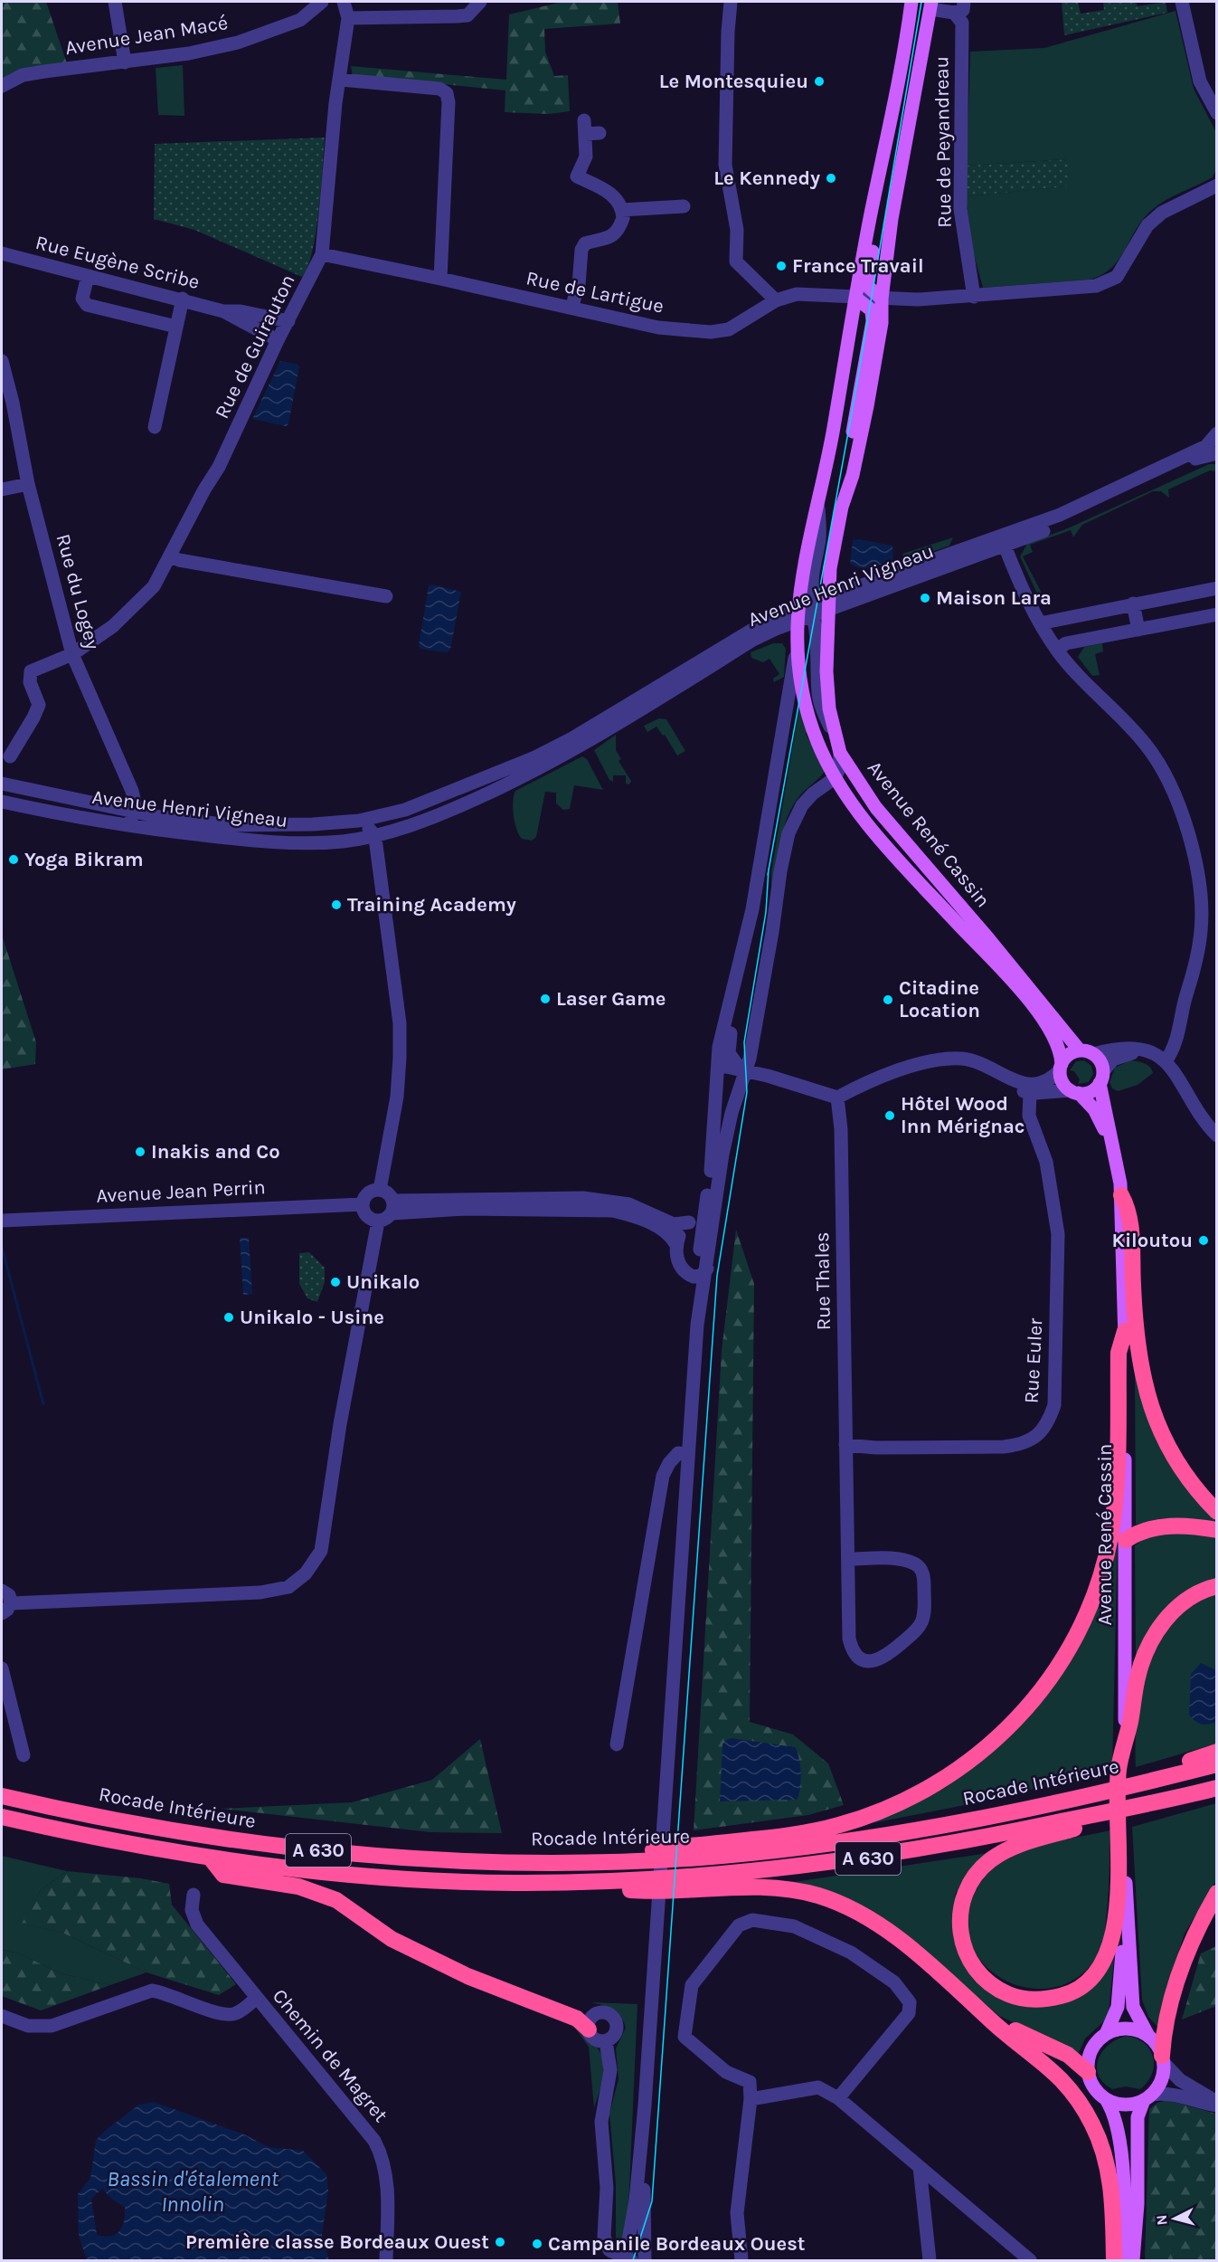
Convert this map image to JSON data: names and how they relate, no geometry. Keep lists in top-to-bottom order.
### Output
{
  "streets": {
    "highway": ["Rocade Intérieure", "A 630"],
    "main road": ["Avenue René Cassin"],
    "street": [
      "Avenue Jean Macé",
      "Rue de Peyandreau",
      "Rue Eugène Scribe",
      "Rue de Lartigue",
      "Rue de Guirauton",
      "Avenue Henri Vigneau",
      "Rue du Logey",
      "Avenue Jean Perrin",
      "Rue Thales",
      "Rue Euler",
      "Chemin de Magret"
    ]
  },
  "crossings": [
    ["Rue de Peyandreau", "Rue de Lartigue"],
    ["Rue Eugène Scribe", "Rue de Guirauton"],
    ["Rue de Lartigue", "Rue de Guirauton"],
    ["Rue de Lartigue", "Avenue René Cassin"],
    ["Rue de Guirauton", "Rue du Logey"],
    ["Avenue Henri Vigneau", "Rue du Logey"],
    ["Avenue Henri Vigneau", "Avenue René Cassin"],
    ["Rue Thales", "Rue Euler"]
  ],
  "water": ["Bassin d'étalement Innolin"],
  "places": [
    "Le Montesquieu",
    "Le Kennedy",
    "France Travail",
    "Maison Lara",
    "Yoga Bikram",
    "Training Academy",
    "Laser Game",
    "Citadine Location",
    "Hôtel Wood Inn Mérignac",
    "Inakis and Co",
    "Kiloutou",
    "Unikalo",
    "Unikalo - Usine",
    "Première classe Bordeaux Ouest",
    "Campanile Bordeaux Ouest"
  ],
  "north": "left"
}
